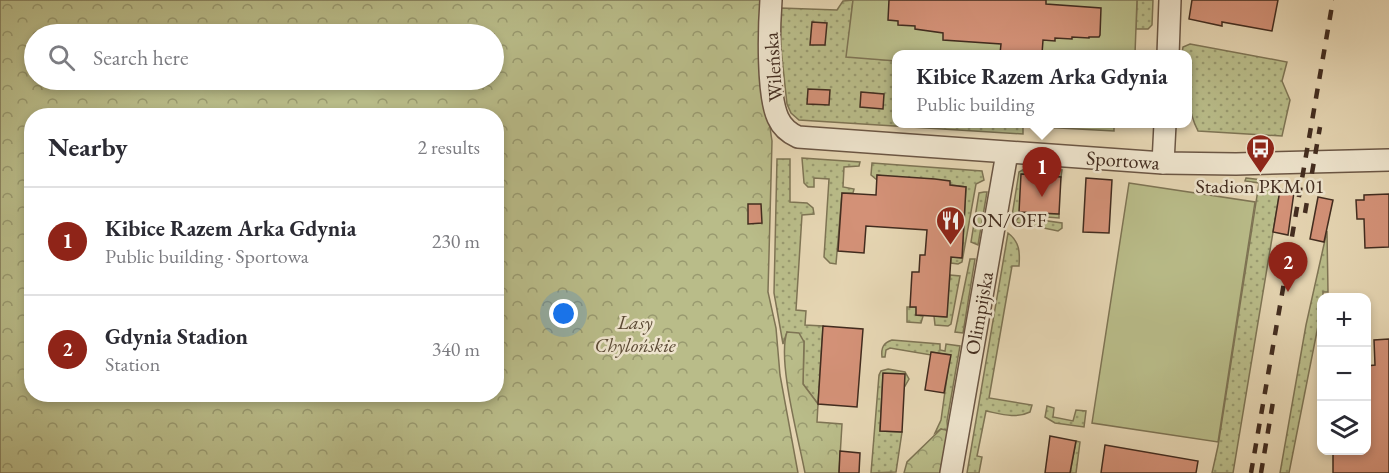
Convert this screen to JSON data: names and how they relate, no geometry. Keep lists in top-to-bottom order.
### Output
{
  "streets": {
    "street": ["Wileńska", "Sportowa", "Olimpijska"]
  },
  "crossings": [
    ["Wileńska", "Sportowa"],
    ["Sportowa", "Olimpijska"]
  ],
  "parks": ["Lasy Chylońskie"],
  "places": {
    "bus stop": ["Stadion PKM 01"],
    "restaurant": ["ON/OFF"]
  },
  "page": {
    "search": "Search here",
    "popup": ["Kibice Razem Arka Gdynia", "Public building"],
    "heading": ["Nearby", "2 results"],
    "pins": ["1", "2"],
    "list": [
      {
        "mark": "1",
        "name": "Kibice Razem Arka Gdynia",
        "note": "Public building · Sportowa",
        "value": "230 m"
      },
      {
        "mark": "2",
        "name": "Gdynia Stadion",
        "note": "Station",
        "value": "340 m"
      }
    ],
    "map_buttons": ["+", "−"]
  }
}
